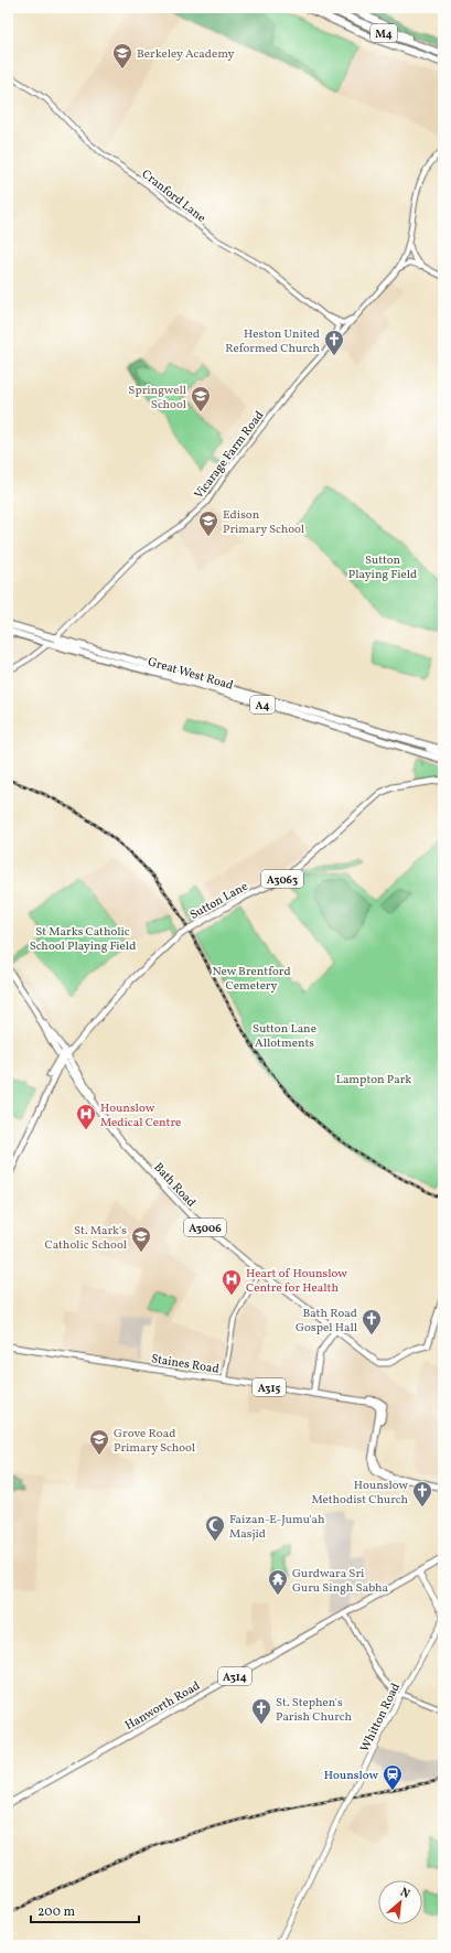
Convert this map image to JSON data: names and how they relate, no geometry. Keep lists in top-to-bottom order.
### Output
{
  "streets": {
    "highway": ["M4", "Great West Road", "A4"],
    "main road": [
      "A3063",
      "Sutton Lane",
      "Bath Road",
      "A3006",
      "Staines Road",
      "A315",
      "A314",
      "Hanworth Road",
      "Whitton Road"
    ],
    "street": ["Cranford Lane", "Vicarage Farm Road"]
  },
  "crossings": [
    ["Cranford Lane", "Vicarage Farm Road"],
    ["Vicarage Farm Road", "Great West Road"],
    ["Vicarage Farm Road", "A4"],
    ["Great West Road", "A4"],
    ["A3063", "Sutton Lane"],
    ["A3063", "Bath Road"],
    ["Sutton Lane", "Bath Road"]
  ],
  "parks": [
    "Sutton Playing Field",
    "St Marks Catholic School Playing Field",
    "New Brentford Cemetery",
    "Sutton Lane Allotments",
    "Lampton Park"
  ],
  "places": {
    "school or university": [
      "Berkeley Academy",
      "Springwell School",
      "Edison Primary School",
      "St. Mark's Catholic School",
      "Grove Road Primary School"
    ],
    "church": [
      "Heston United Reformed Church",
      "Bath Road Gospel Hall",
      "Hounslow Methodist Church",
      "St. Stephen's Parish Church"
    ],
    "hospital": ["Hounslow Medical Centre", "Heart of Hounslow Centre for Health"],
    "mosque": ["Faizan-E-Jumu'ah Masjid"],
    "temple": ["Gurdwara Sri Guru Singh Sabha"],
    "station": ["Hounslow"]
  },
  "scale_bar": "200 m",
  "north": "top right"
}
